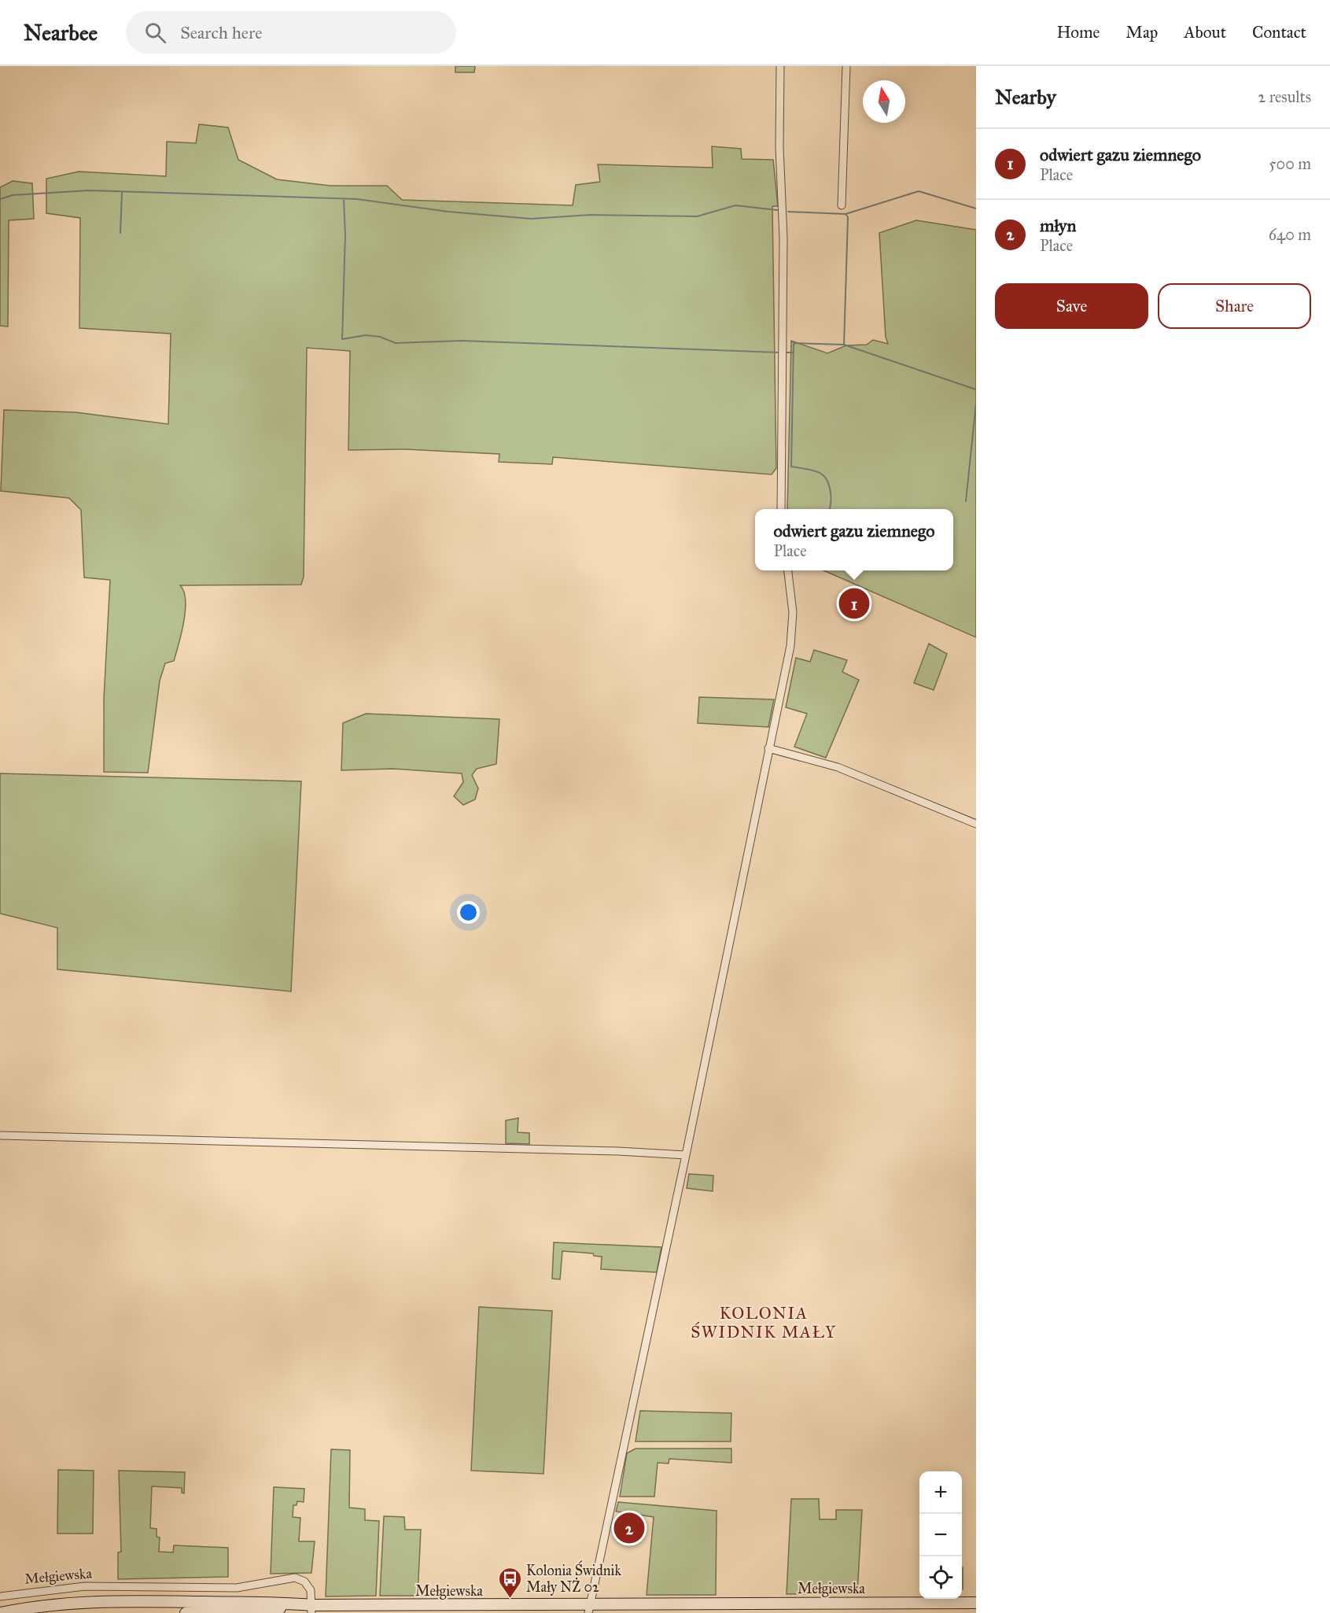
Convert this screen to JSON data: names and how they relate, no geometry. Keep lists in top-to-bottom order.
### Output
{
  "streets": {
    "main road": ["Mełgiewska"]
  },
  "districts": ["KOLONIA ŚWIDNIK MAŁY"],
  "places": {
    "bus stop": ["Kolonia Świdnik Mały NŻ 02"]
  },
  "north": "top",
  "page": {
    "header": "Nearbee",
    "search": "Search here",
    "nav": [
      "Home",
      "Map",
      "About",
      "Contact"
    ],
    "heading": ["Nearby", "2 results"],
    "list": [
      {
        "mark": "1",
        "name": "odwiert gazu ziemnego",
        "note": "Place",
        "value": "500 m"
      },
      {
        "mark": "2",
        "name": "młyn",
        "note": "Place",
        "value": "640 m"
      }
    ],
    "buttons": ["Save", "Share"],
    "popup": ["odwiert gazu ziemnego", "Place"],
    "pins": ["1", "2"],
    "map_buttons": ["+", "−"]
  }
}
